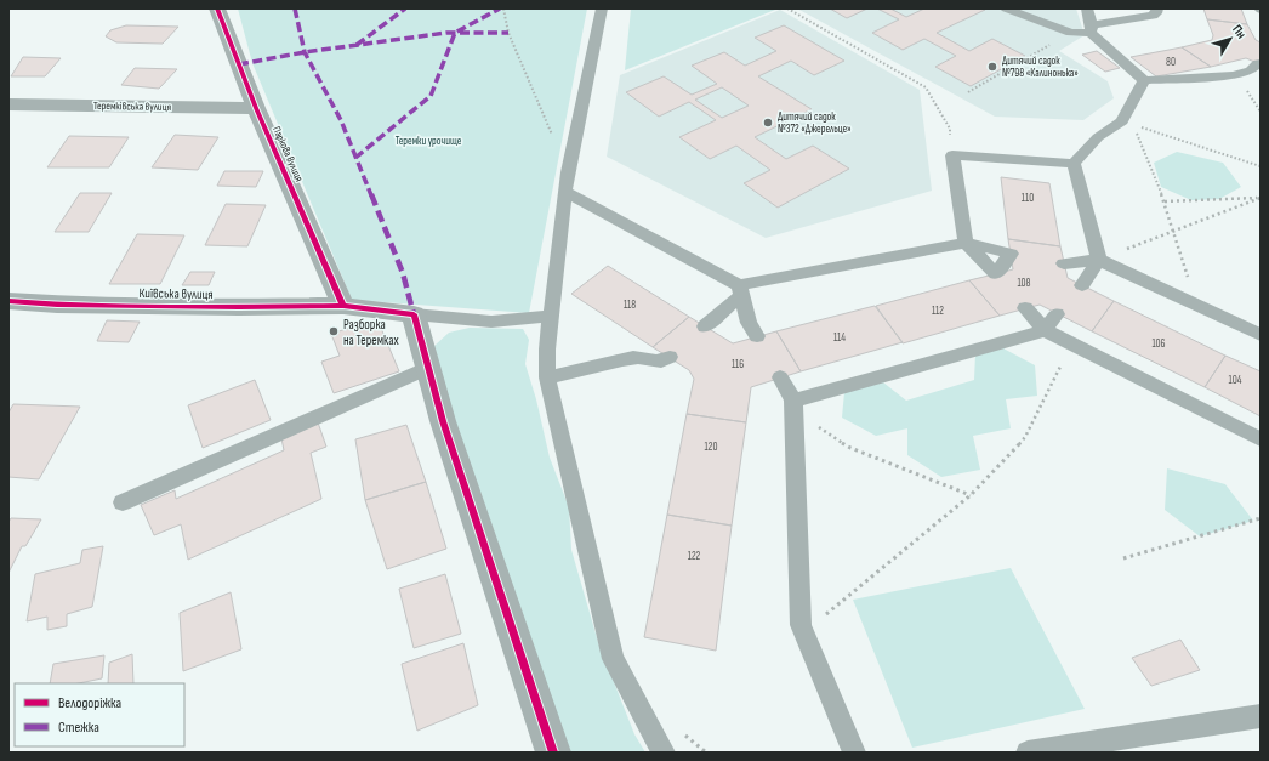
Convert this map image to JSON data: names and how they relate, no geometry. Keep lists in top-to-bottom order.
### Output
{
  "streets": {
    "street": ["Теремківська вулиця", "Паркова вулиця", "Київська вулиця"]
  },
  "crossings": [
    ["Теремківська вулиця", "Паркова вулиця"],
    ["Паркова вулиця", "Київська вулиця"]
  ],
  "parks": ["Теремки урочище"],
  "places": ["Дитячий садок №798 «Калинонька»", "Дитячий садок №372 «Джерельце»", "Разборка на Теремках"],
  "house_numbers": [
    "80",
    "110",
    "108",
    "118",
    "112",
    "114",
    "106",
    "116",
    "104",
    "120",
    "122"
  ],
  "legend": ["Велодоріжка", "Стежка"],
  "north": "top right"
}
